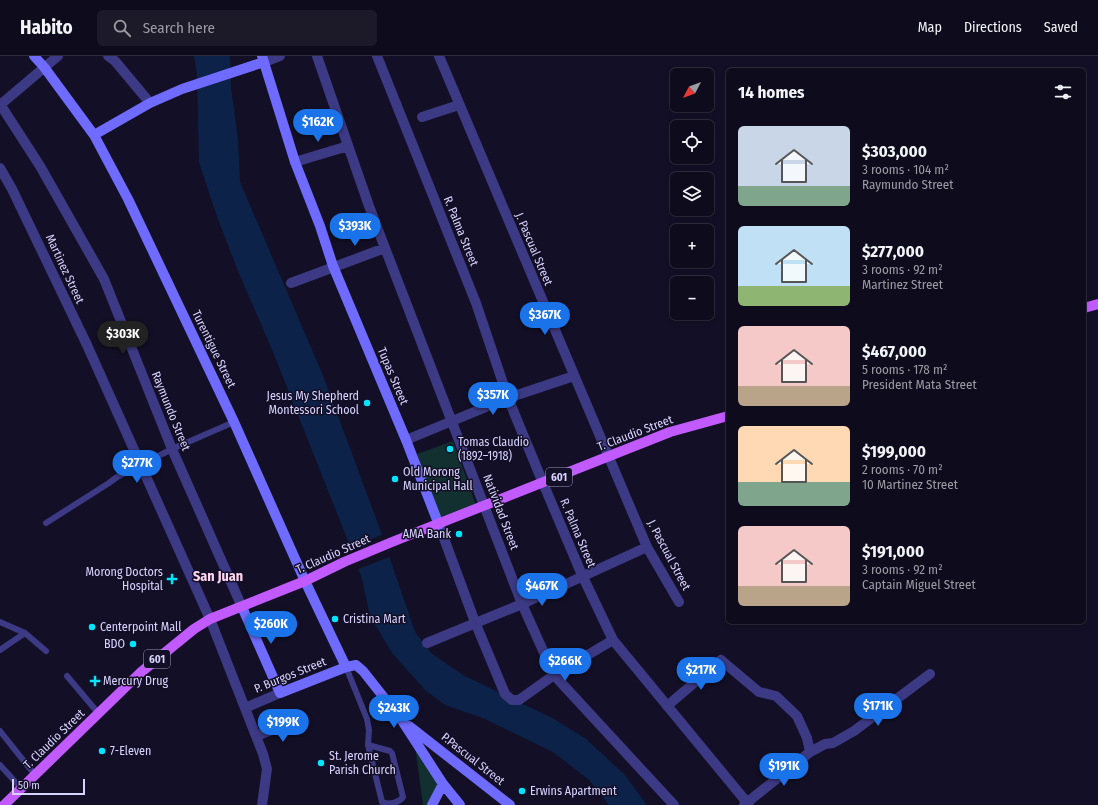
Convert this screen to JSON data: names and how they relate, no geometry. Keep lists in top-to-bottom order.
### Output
{
  "streets": {
    "main road": ["T. Claudio Street", "601"],
    "street": [
      "R. Palma Street",
      "J. Pascual Street",
      "Martinez Street",
      "Turentigue Street",
      "Tupas Street",
      "Raymundo Street",
      "Natividad Street",
      "P. Burgos Street",
      "P.Pascual Street"
    ]
  },
  "crossings": [
    ["R. Palma Street", "T. Claudio Street"],
    ["J. Pascual Street", "T. Claudio Street"],
    ["Martinez Street", "T. Claudio Street"],
    ["Martinez Street", "P. Burgos Street"],
    ["Turentigue Street", "T. Claudio Street"],
    ["Turentigue Street", "P. Burgos Street"],
    ["Tupas Street", "T. Claudio Street"],
    ["Tupas Street", "Natividad Street"],
    ["Raymundo Street", "T. Claudio Street"],
    ["Raymundo Street", "P. Burgos Street"],
    ["T. Claudio Street", "Natividad Street"]
  ],
  "districts": ["San Juan"],
  "places": {
    "other": [
      "Jesus My Shepherd Montessori School",
      "Tomas Claudio (1892–1918)",
      "Old Morong Municipal Hall",
      "AMA Bank",
      "Cristina Mart",
      "Centerpoint Mall",
      "BDO",
      "7-Eleven",
      "St. Jerome Parish Church",
      "Erwins Apartment"
    ],
    "health": ["Morong Doctors Hospital", "Mercury Drug"]
  },
  "scale_bar": "50 m",
  "north": "bottom left",
  "page": {
    "header": "Habito",
    "search": "Search here",
    "nav": ["Map", "Directions", "Saved"],
    "map_buttons": ["+", "−"],
    "heading": "14 homes",
    "price": [
      "$162K",
      "$393K",
      "$367K",
      "$303K",
      "$357K",
      "$277K",
      "$467K",
      "$260K",
      "$266K",
      "$217K",
      "$171K",
      "$243K",
      "$199K",
      "$191K"
    ],
    "list": [
      {
        "name": "$303,000",
        "note": "3 rooms · 104 m² · Raymundo Street"
      },
      {
        "name": "$277,000",
        "note": "3 rooms · 92 m² · Martinez Street"
      },
      {
        "name": "$467,000",
        "note": "5 rooms · 178 m² · President Mata Street"
      },
      {
        "name": "$199,000",
        "note": "2 rooms · 70 m² · 10 Martinez Street"
      },
      {
        "name": "$191,000",
        "note": "3 rooms · 92 m² · Captain Miguel Street"
      }
    ],
    "scale": "50 m"
  }
}
